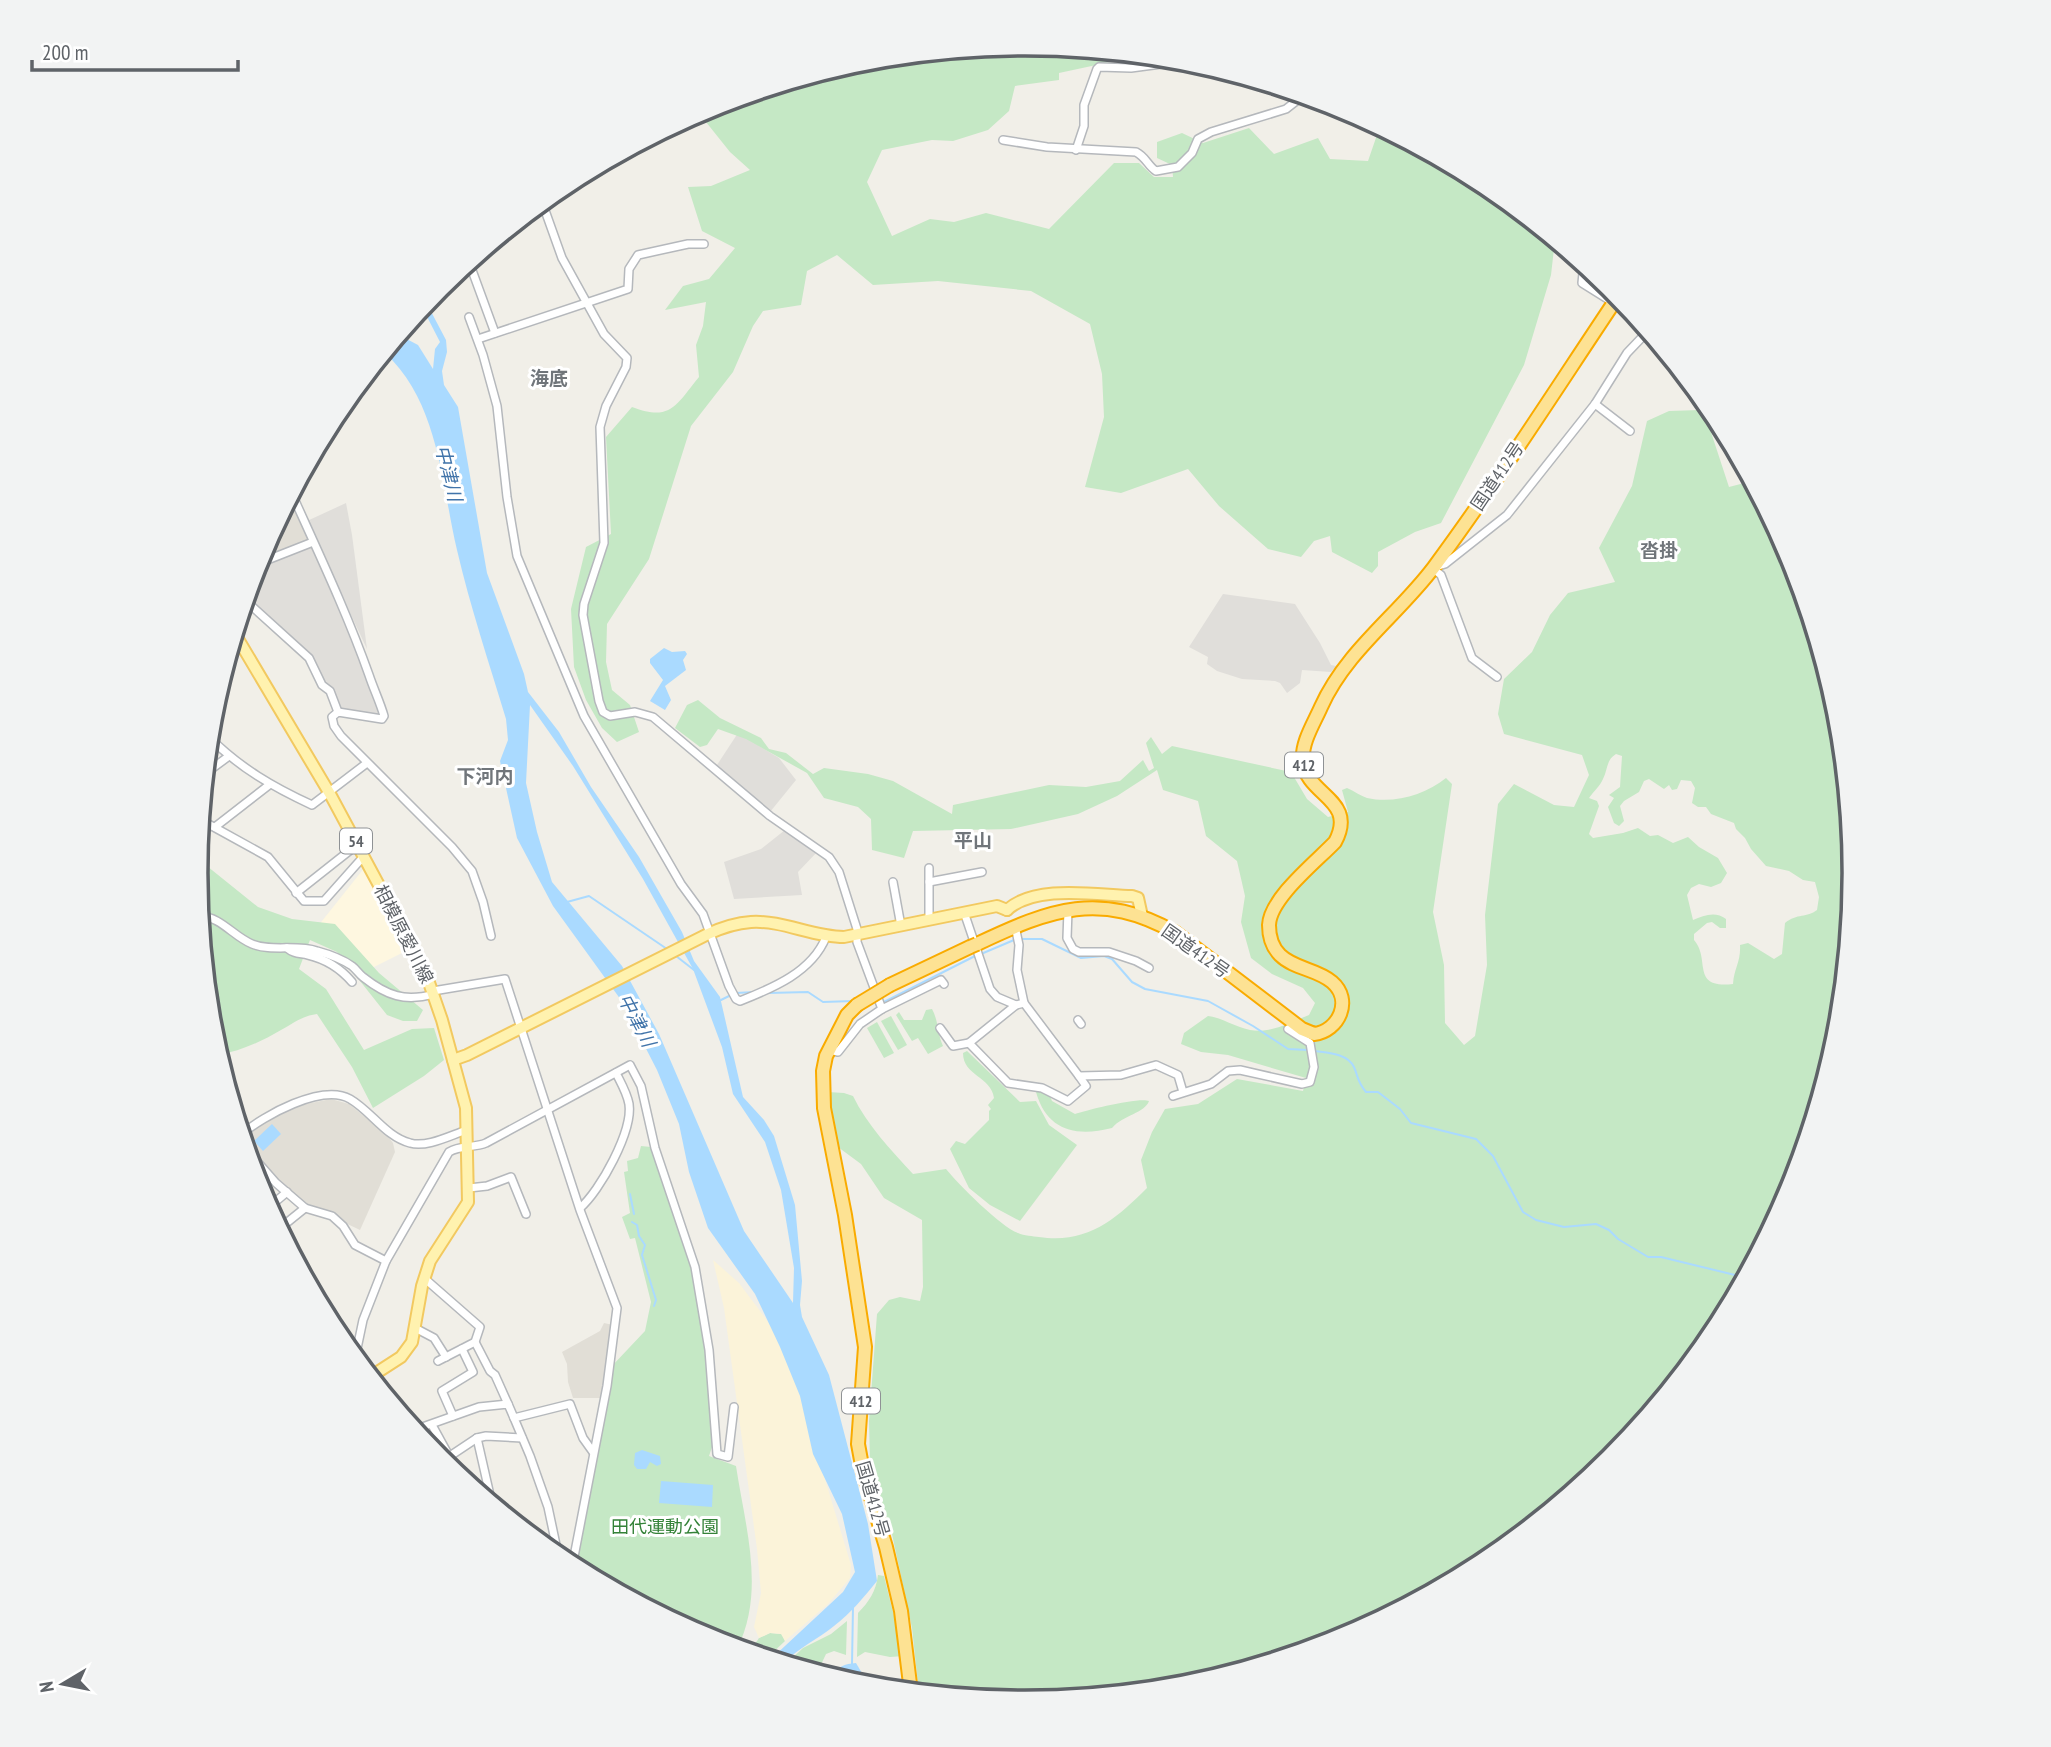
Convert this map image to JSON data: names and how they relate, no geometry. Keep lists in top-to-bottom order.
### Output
{
  "streets": {
    "highway": ["国道412号", "412"],
    "main road": ["54", "相模原愛川線"]
  },
  "crossings": [
    ["54", "相模原愛川線"]
  ],
  "districts": [
    "海底",
    "沓掛",
    "下河内",
    "平山"
  ],
  "water": ["中津川"],
  "parks": ["田代運動公園"],
  "scale_bar": "200 m",
  "north": "left"
}
